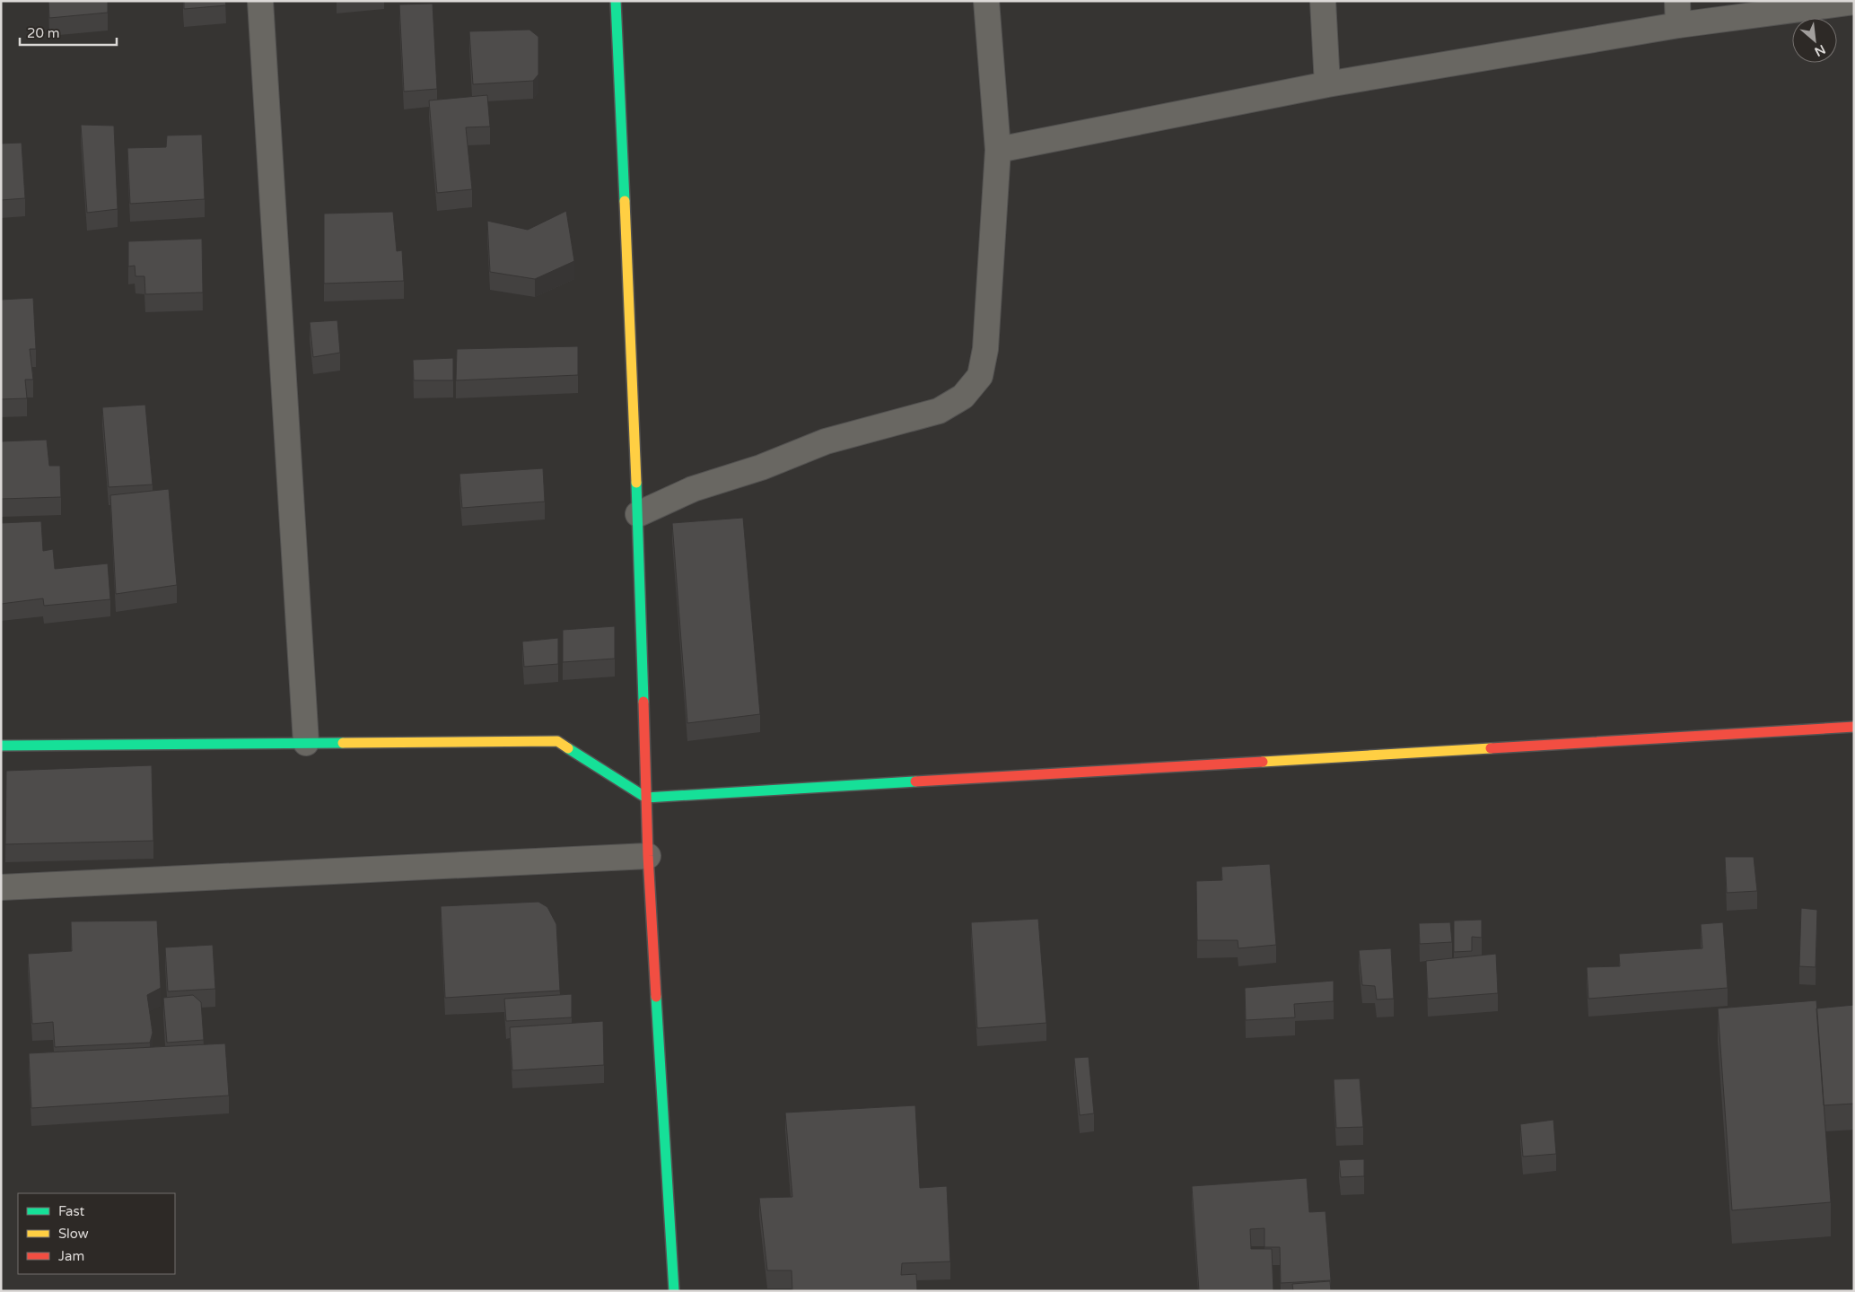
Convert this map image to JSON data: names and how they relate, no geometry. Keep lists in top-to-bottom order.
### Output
{
  "legend": ["Fast", "Slow", "Jam"],
  "scale_bar": "20 m",
  "north": "bottom right"
}
